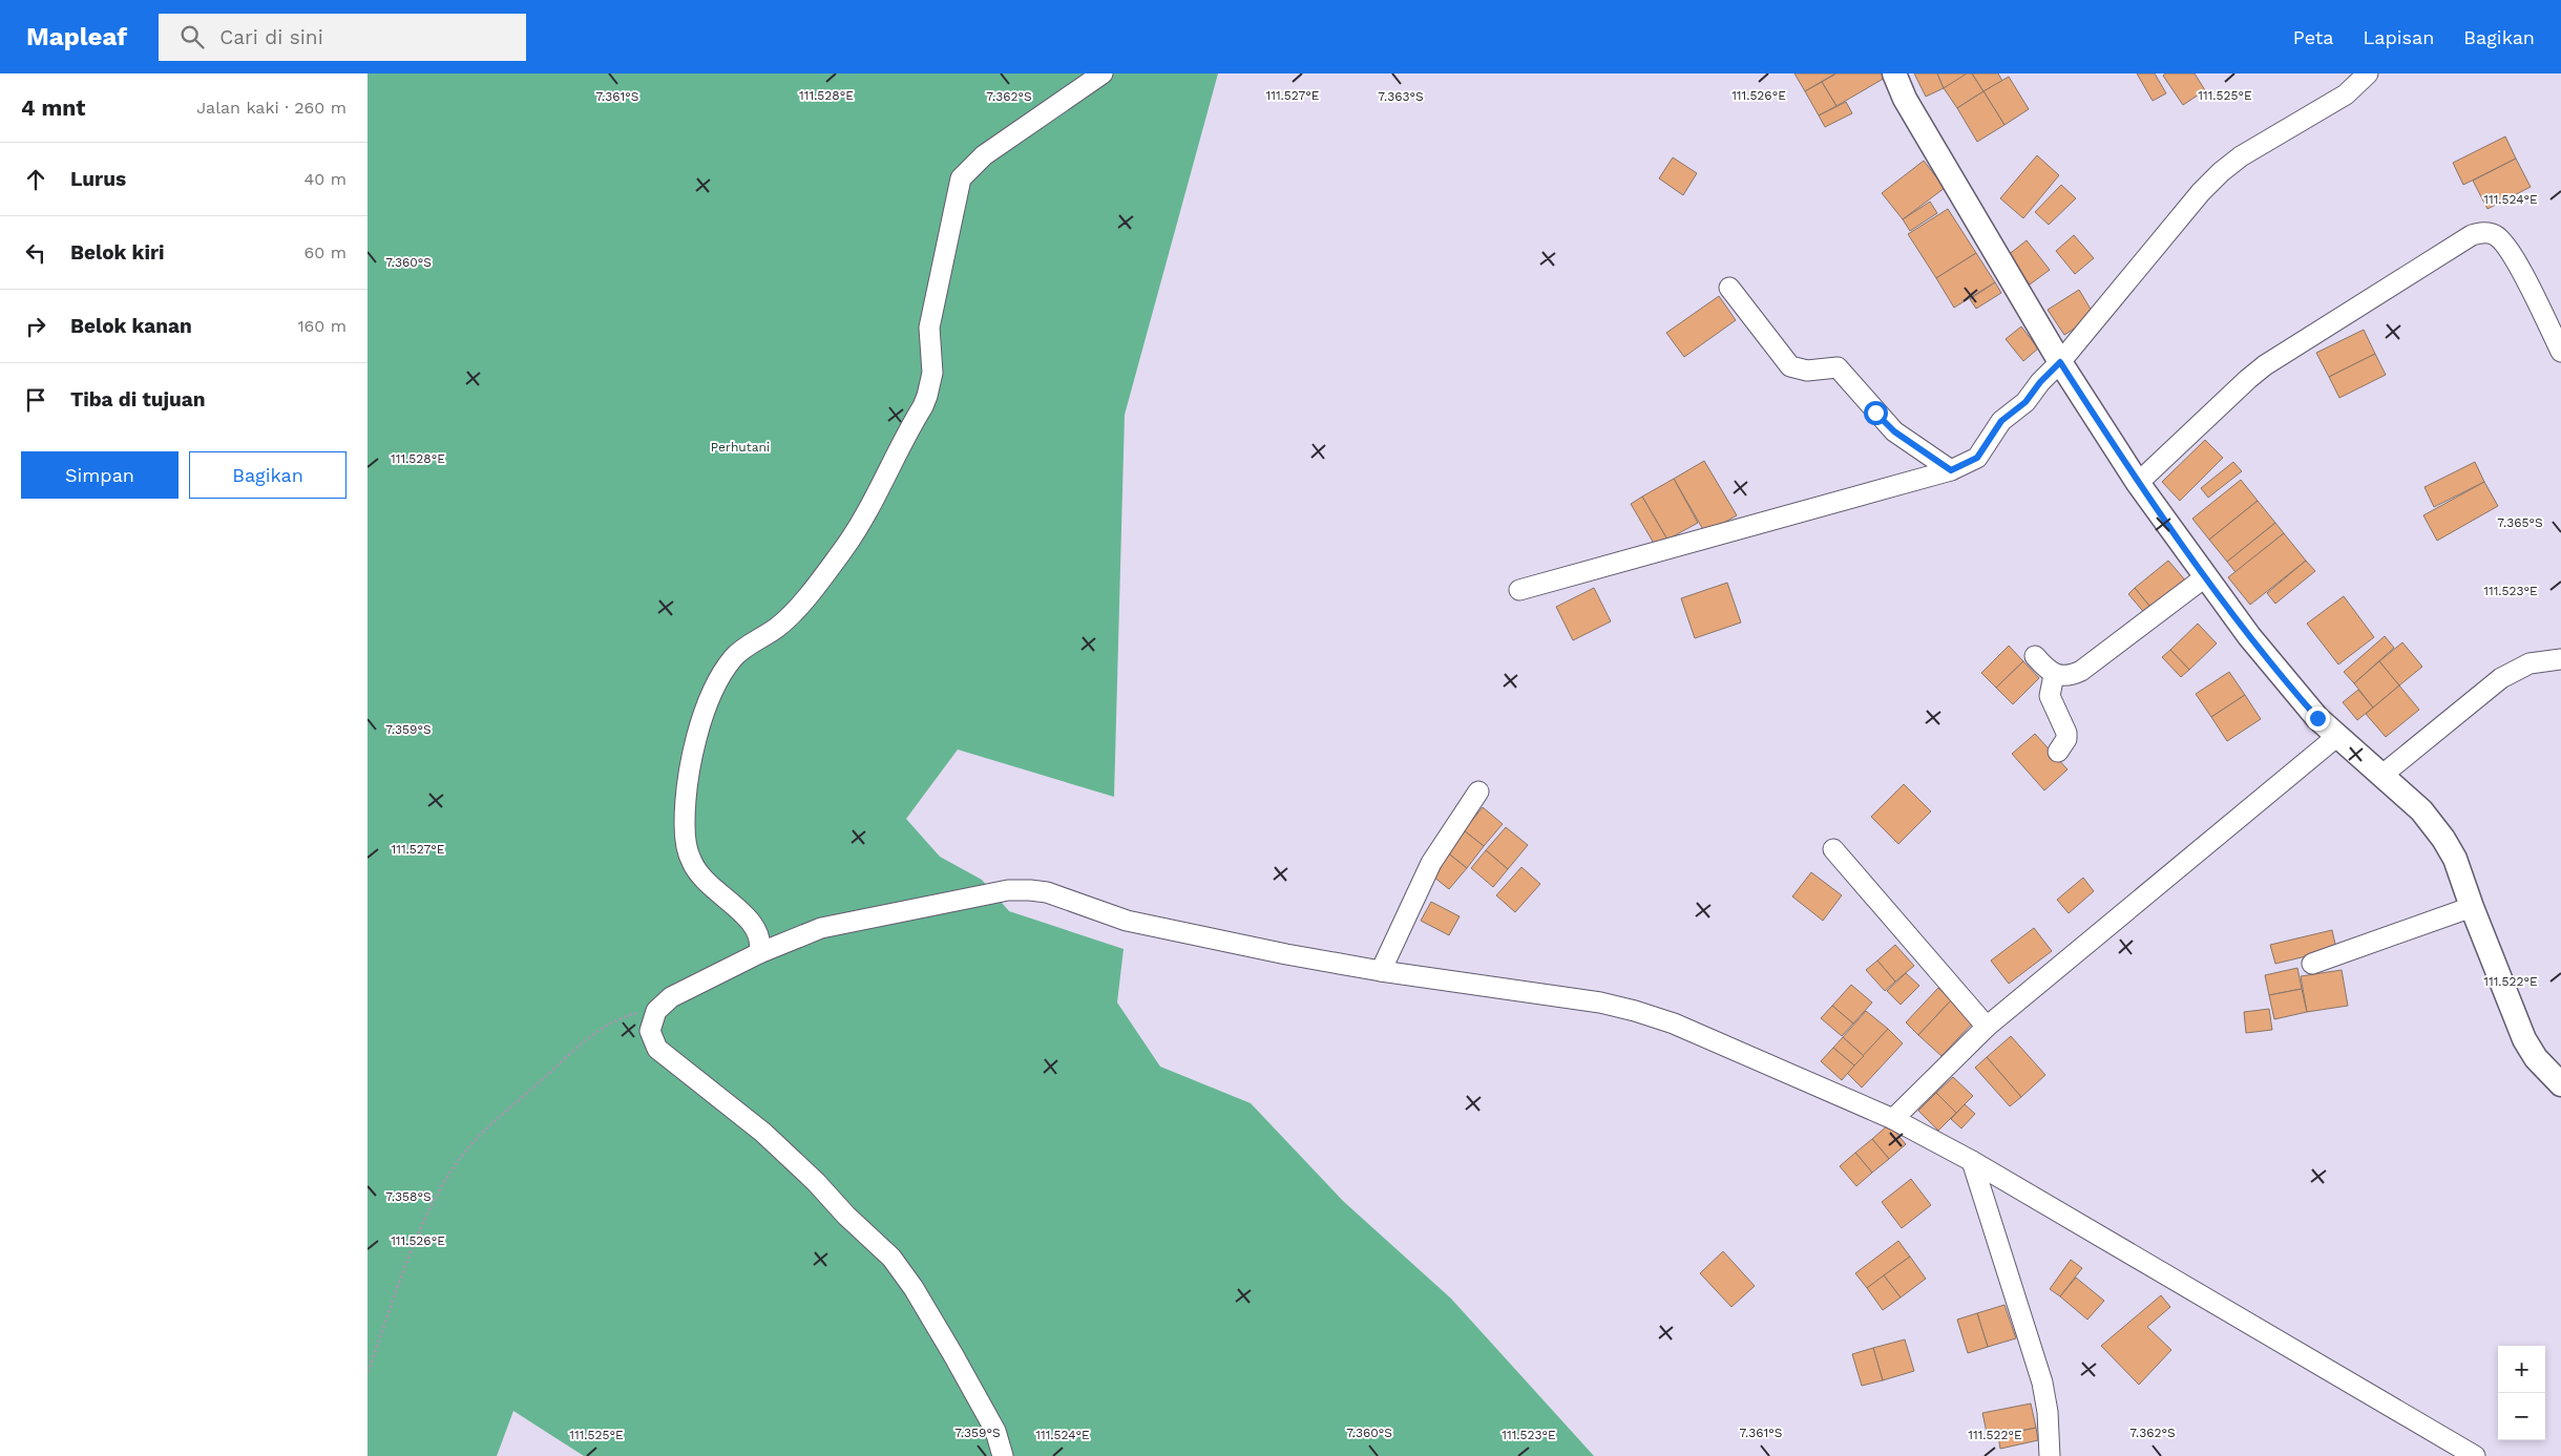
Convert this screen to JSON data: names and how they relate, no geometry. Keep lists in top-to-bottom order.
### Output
{
  "parks": ["Perhutani"],
  "page": {
    "header": "Mapleaf",
    "search": "Cari di sini",
    "nav": ["Peta", "Lapisan", "Bagikan"],
    "heading": ["4 mnt", "Jalan kaki · 260 m"],
    "list": [
      ["Lurus", "40 m"],
      ["Belok kiri", "60 m"],
      ["Belok kanan", "160 m"],
      "Tiba di tujuan"
    ],
    "buttons": ["Simpan", "Bagikan"],
    "map_buttons": ["+", "−"]
  },
  "coordinates": [
    "111.528°E",
    "111.527°E",
    "111.526°E",
    "111.525°E",
    "7.361°S",
    "7.362°S",
    "7.363°S",
    "111.524°E",
    "7.360°S",
    "7.365°S",
    "111.523°E",
    "7.359°S",
    "111.522°E",
    "7.358°S"
  ]
}
